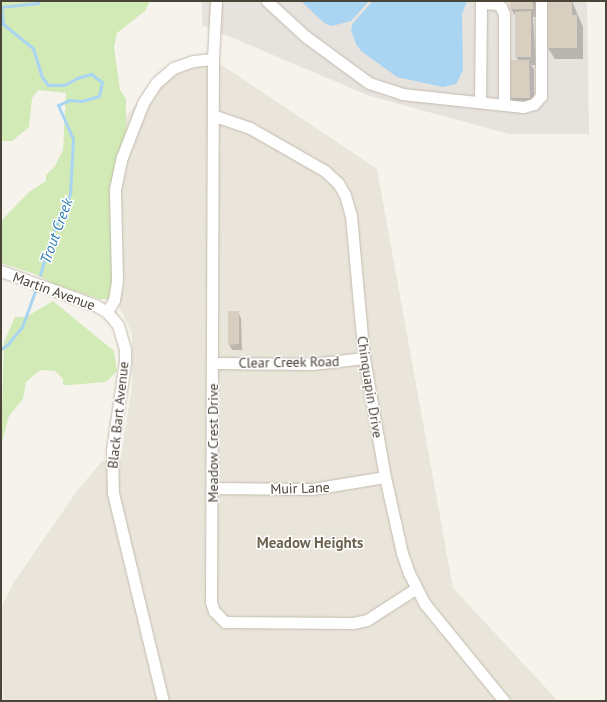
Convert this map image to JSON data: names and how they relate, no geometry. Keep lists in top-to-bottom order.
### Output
{
  "streets": {
    "street": [
      "Martin Avenue",
      "Clear Creek Road",
      "Chinquapin Drive",
      "Black Bart Avenue",
      "Meadow Crest Drive",
      "Muir Lane"
    ]
  },
  "crossings": [
    ["Martin Avenue", "Black Bart Avenue"],
    ["Clear Creek Road", "Chinquapin Drive"],
    ["Clear Creek Road", "Meadow Crest Drive"],
    ["Chinquapin Drive", "Meadow Crest Drive"],
    ["Chinquapin Drive", "Muir Lane"],
    ["Meadow Crest Drive", "Muir Lane"]
  ],
  "districts": ["Meadow Heights"],
  "water": ["Trout Creek"]
}
